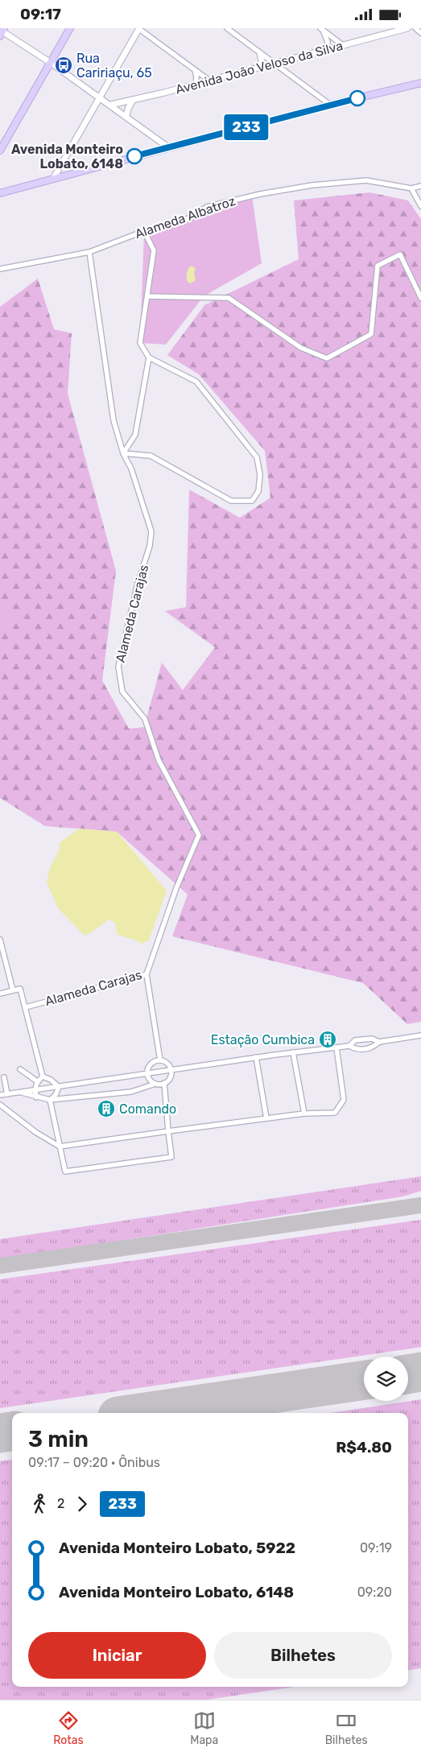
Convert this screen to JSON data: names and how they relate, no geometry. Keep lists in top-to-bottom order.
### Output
{
  "streets": {
    "street": ["Avenida João Veloso da Silva", "Alameda Albatroz", "Alameda Carajas"]
  },
  "crossings": [
    ["Alameda Albatroz", "Alameda Carajas"]
  ],
  "places": {
    "bus stop": ["Rua Caririaçu, 65"],
    "other": ["Avenida Monteiro Lobato, 6148"],
    "building": ["Estação Cumbica", "Comando"]
  },
  "lines": ["bus line 233"],
  "page": {
    "status": "09:17",
    "on_map": "233",
    "heading": ["3 min", "09:17 – 09:20 · Ônibus", "R$4.80"],
    "legs": ["2", "233"],
    "list": [
      {
        "name": "Avenida Monteiro Lobato, 5922",
        "value": "09:19"
      },
      {
        "name": "Avenida Monteiro Lobato, 6148",
        "value": "09:20"
      }
    ],
    "buttons": ["Iniciar", "Bilhetes"],
    "tabs": ["Rotas", "Mapa", "Bilhetes"]
  }
}
